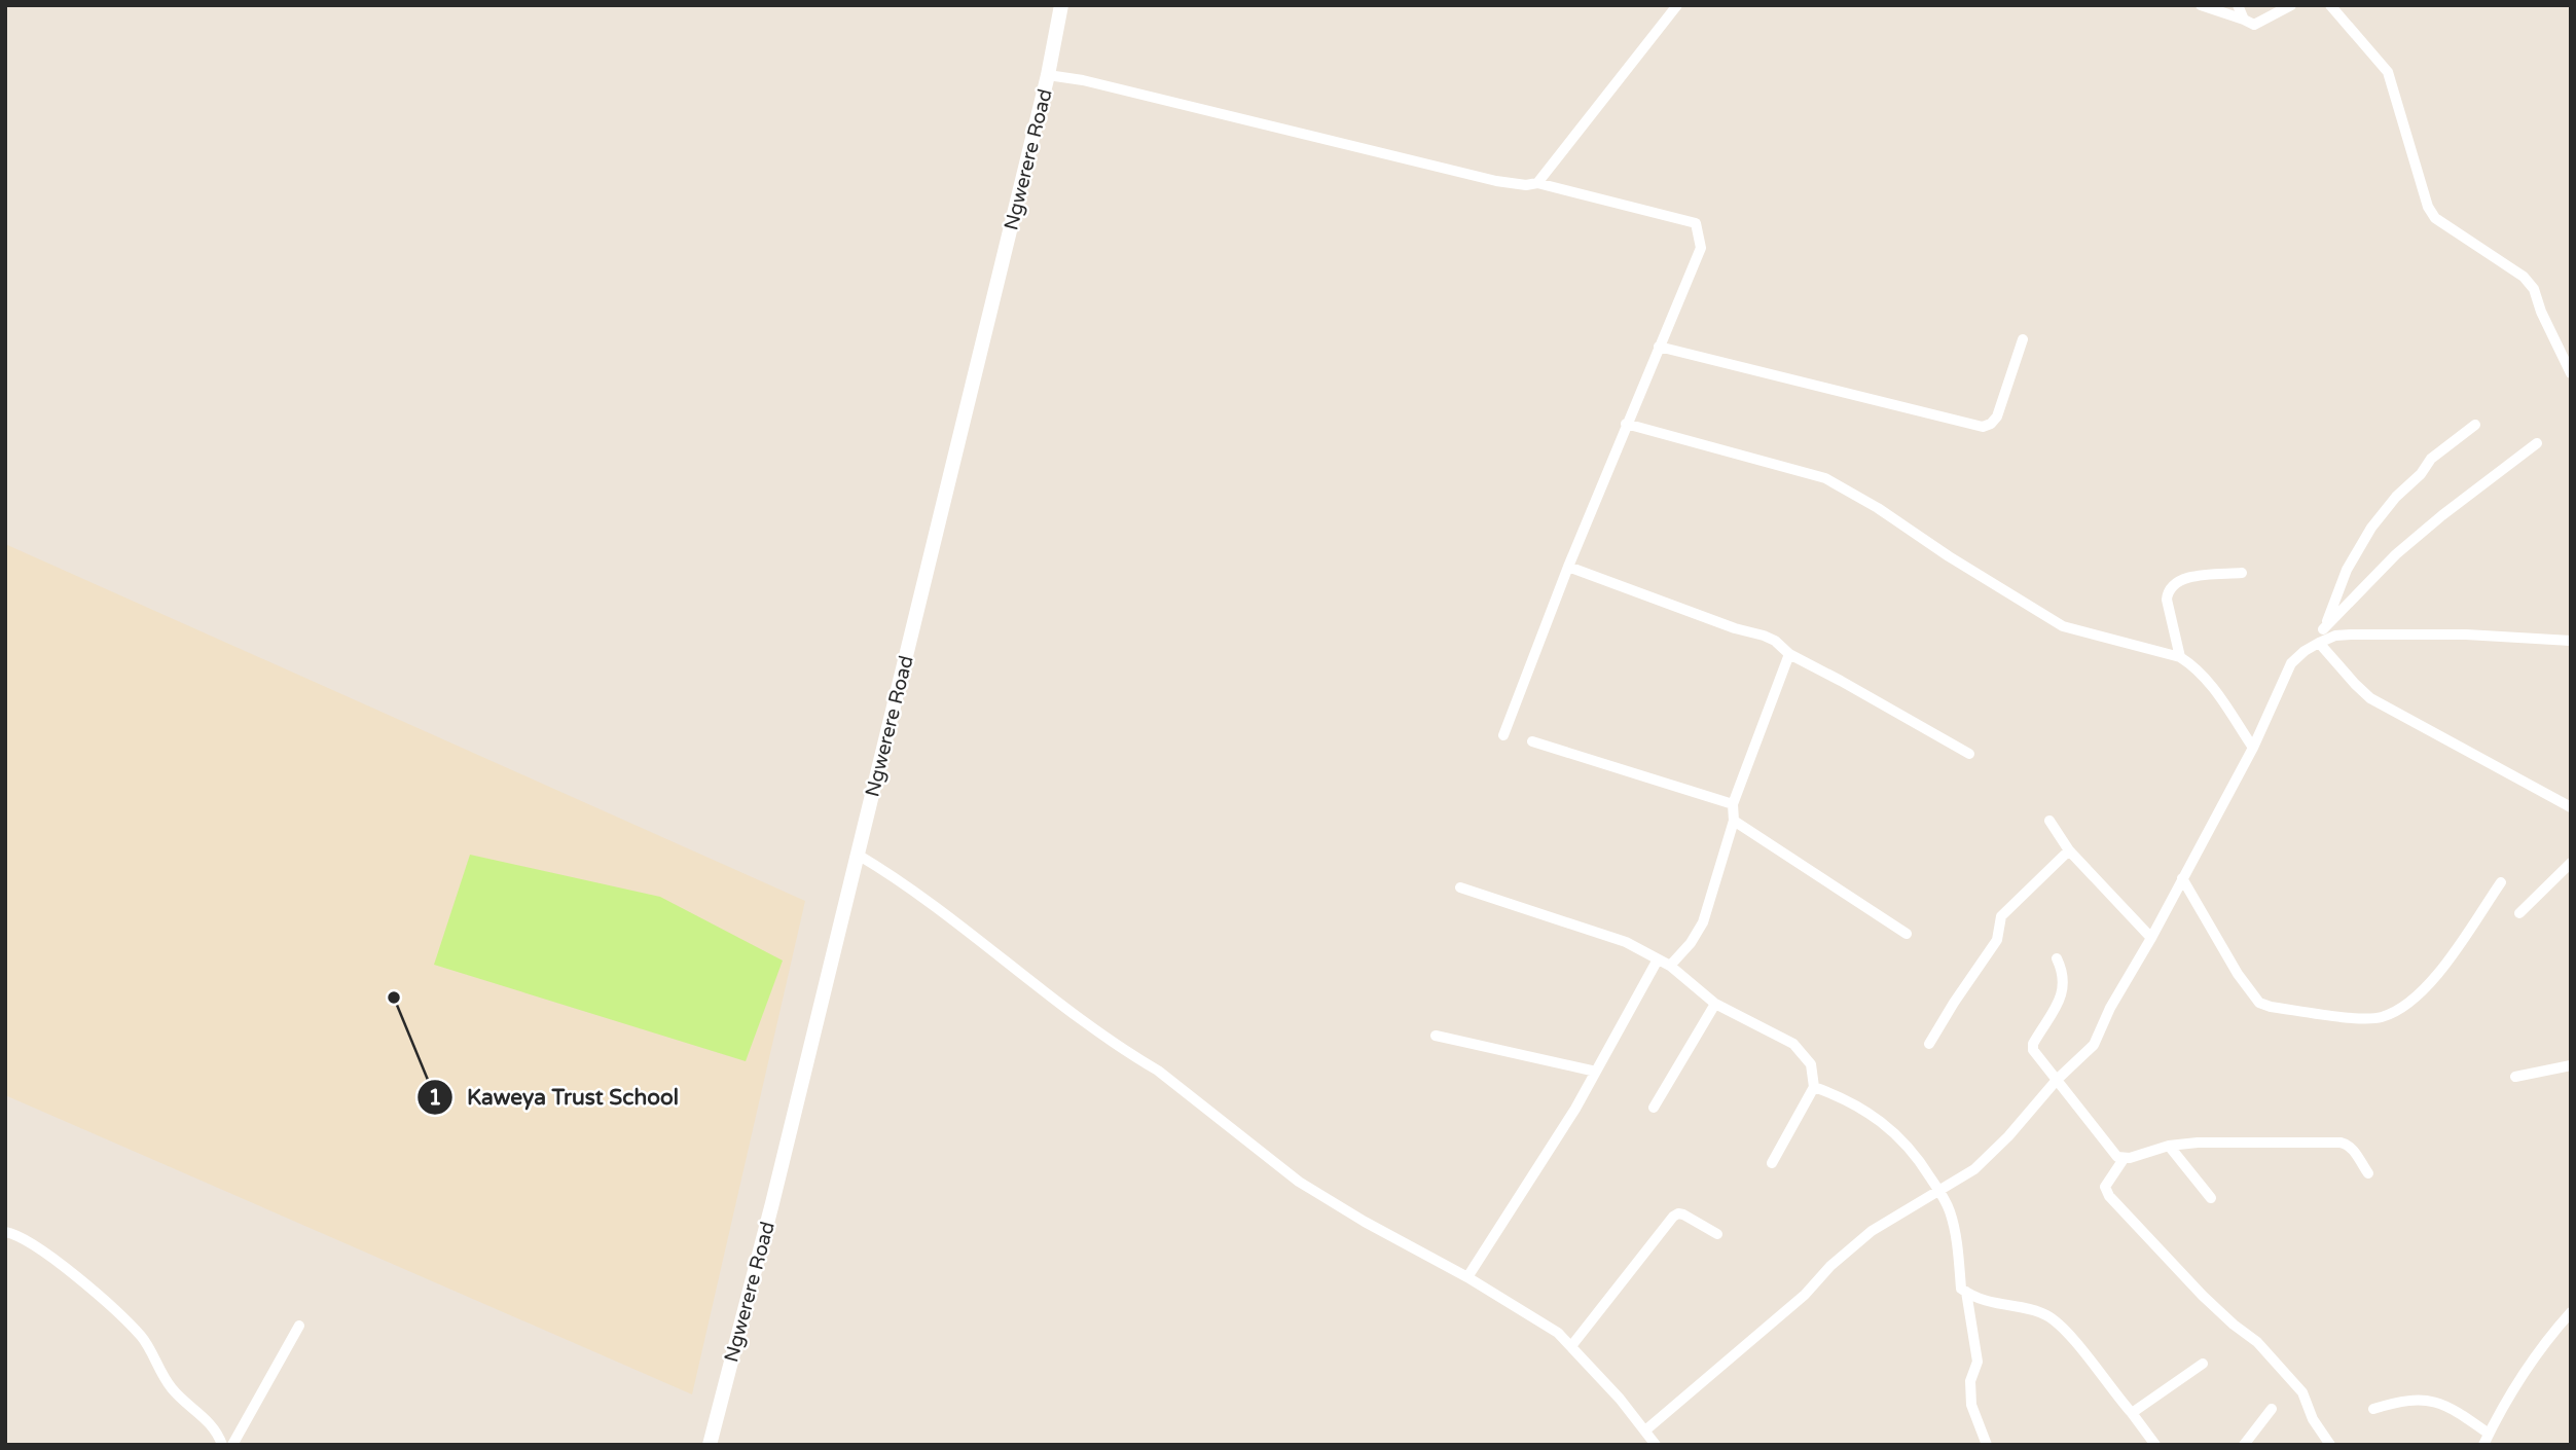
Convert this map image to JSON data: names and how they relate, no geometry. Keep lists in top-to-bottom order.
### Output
{
  "streets": {
    "main road": ["Ngwerere Road"]
  },
  "places": ["Kaweya Trust School"]
}
